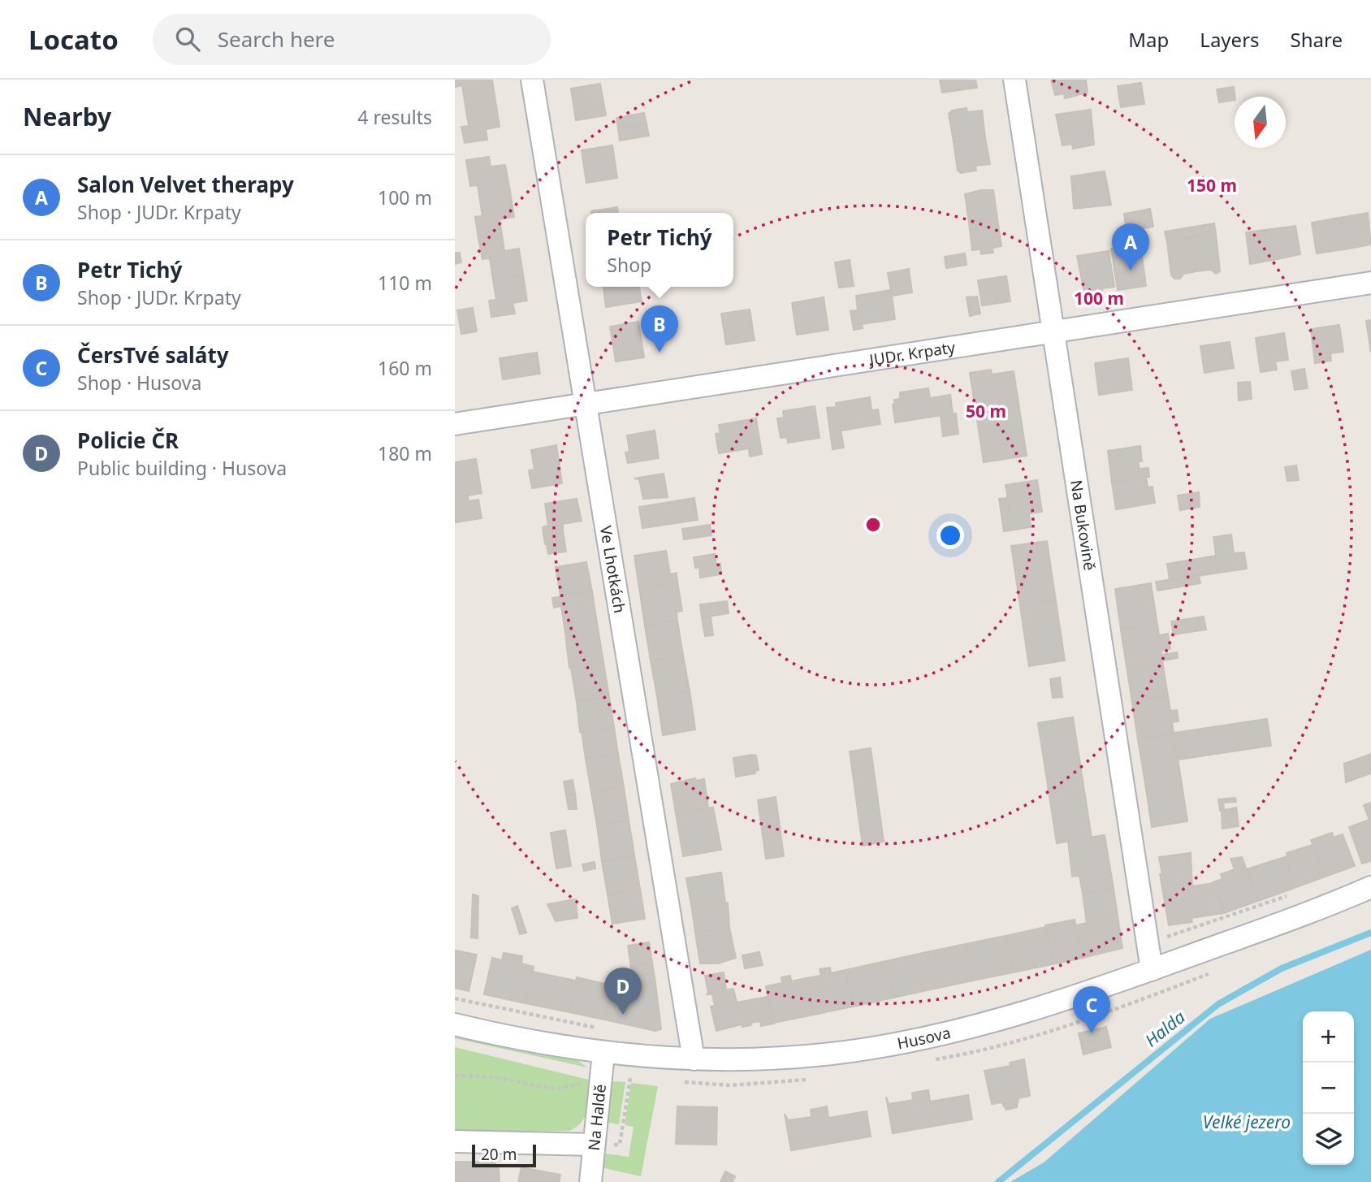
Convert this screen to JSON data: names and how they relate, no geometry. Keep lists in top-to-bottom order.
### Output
{
  "streets": {
    "street": [
      "JUDr. Krpaty",
      "Na Bukovině",
      "Ve Lhotkách",
      "Husova",
      "Na Haldě"
    ]
  },
  "crossings": [
    ["JUDr. Krpaty", "Na Bukovině"],
    ["JUDr. Krpaty", "Ve Lhotkách"],
    ["Na Bukovině", "Husova"],
    ["Ve Lhotkách", "Husova"],
    ["Husova", "Na Haldě"]
  ],
  "water": ["Halda", "Velké jezero"],
  "scale_bar": "20 m",
  "north": "bottom",
  "page": {
    "header": "Locato",
    "search": "Search here",
    "nav": ["Map", "Layers", "Share"],
    "heading": ["Nearby", "4 results"],
    "list": [
      {
        "mark": "A",
        "name": "Salon Velvet therapy",
        "note": "Shop · JUDr. Krpaty",
        "value": "100 m"
      },
      {
        "mark": "B",
        "name": "Petr Tichý",
        "note": "Shop · JUDr. Krpaty",
        "value": "110 m"
      },
      {
        "mark": "C",
        "name": "ČersTvé saláty",
        "note": "Shop · Husova",
        "value": "160 m"
      },
      {
        "mark": "D",
        "name": "Policie ČR",
        "note": "Public building · Husova",
        "value": "180 m"
      }
    ],
    "popup": ["Petr Tichý", "Shop"],
    "pins": [
      "A",
      "B",
      "D",
      "C"
    ],
    "map_buttons": ["+", "−"],
    "scale": "20 m"
  },
  "rings": ["150 m", "100 m", "50 m"]
}
